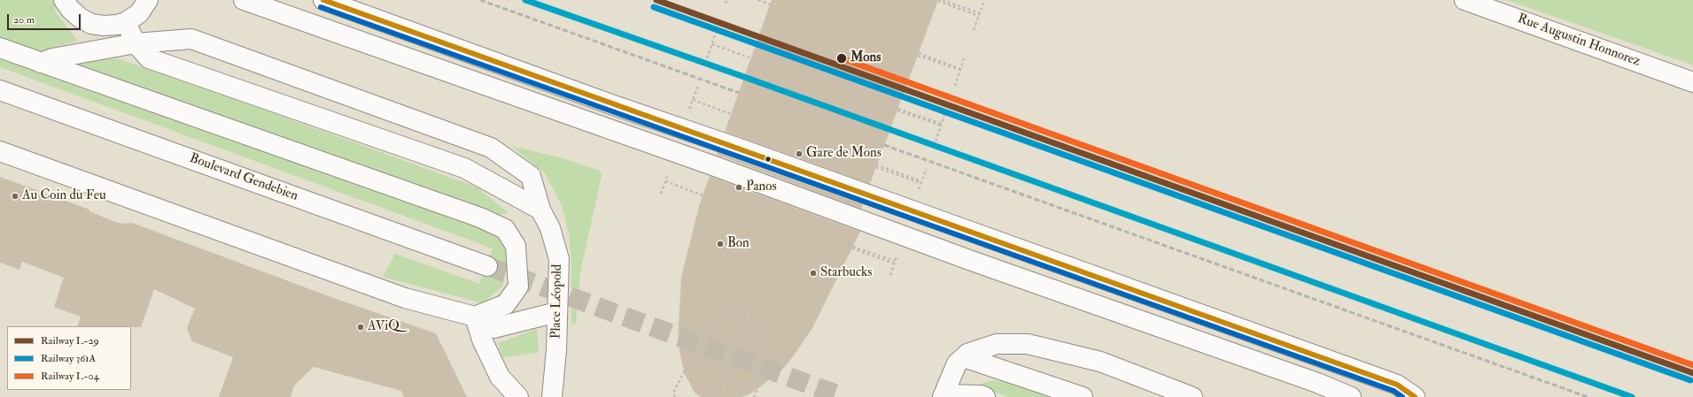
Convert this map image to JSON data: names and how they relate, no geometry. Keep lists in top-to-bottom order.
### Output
{
  "streets": {
    "main road": ["Rue Augustin Honnorez", "Boulevard Gendebien", "Place Léopold"]
  },
  "places": [
    "Mons",
    "Gare de Mons",
    "Panos",
    "Au Coin du Feu",
    "Bon",
    "Starbucks",
    "AViQ"
  ],
  "lines": ["rail line L-29", "rail line 361A", "rail line L-04"],
  "legend": ["Railway L-29", "Railway 361A", "Railway L-04"],
  "scale_bar": "20 m"
}
